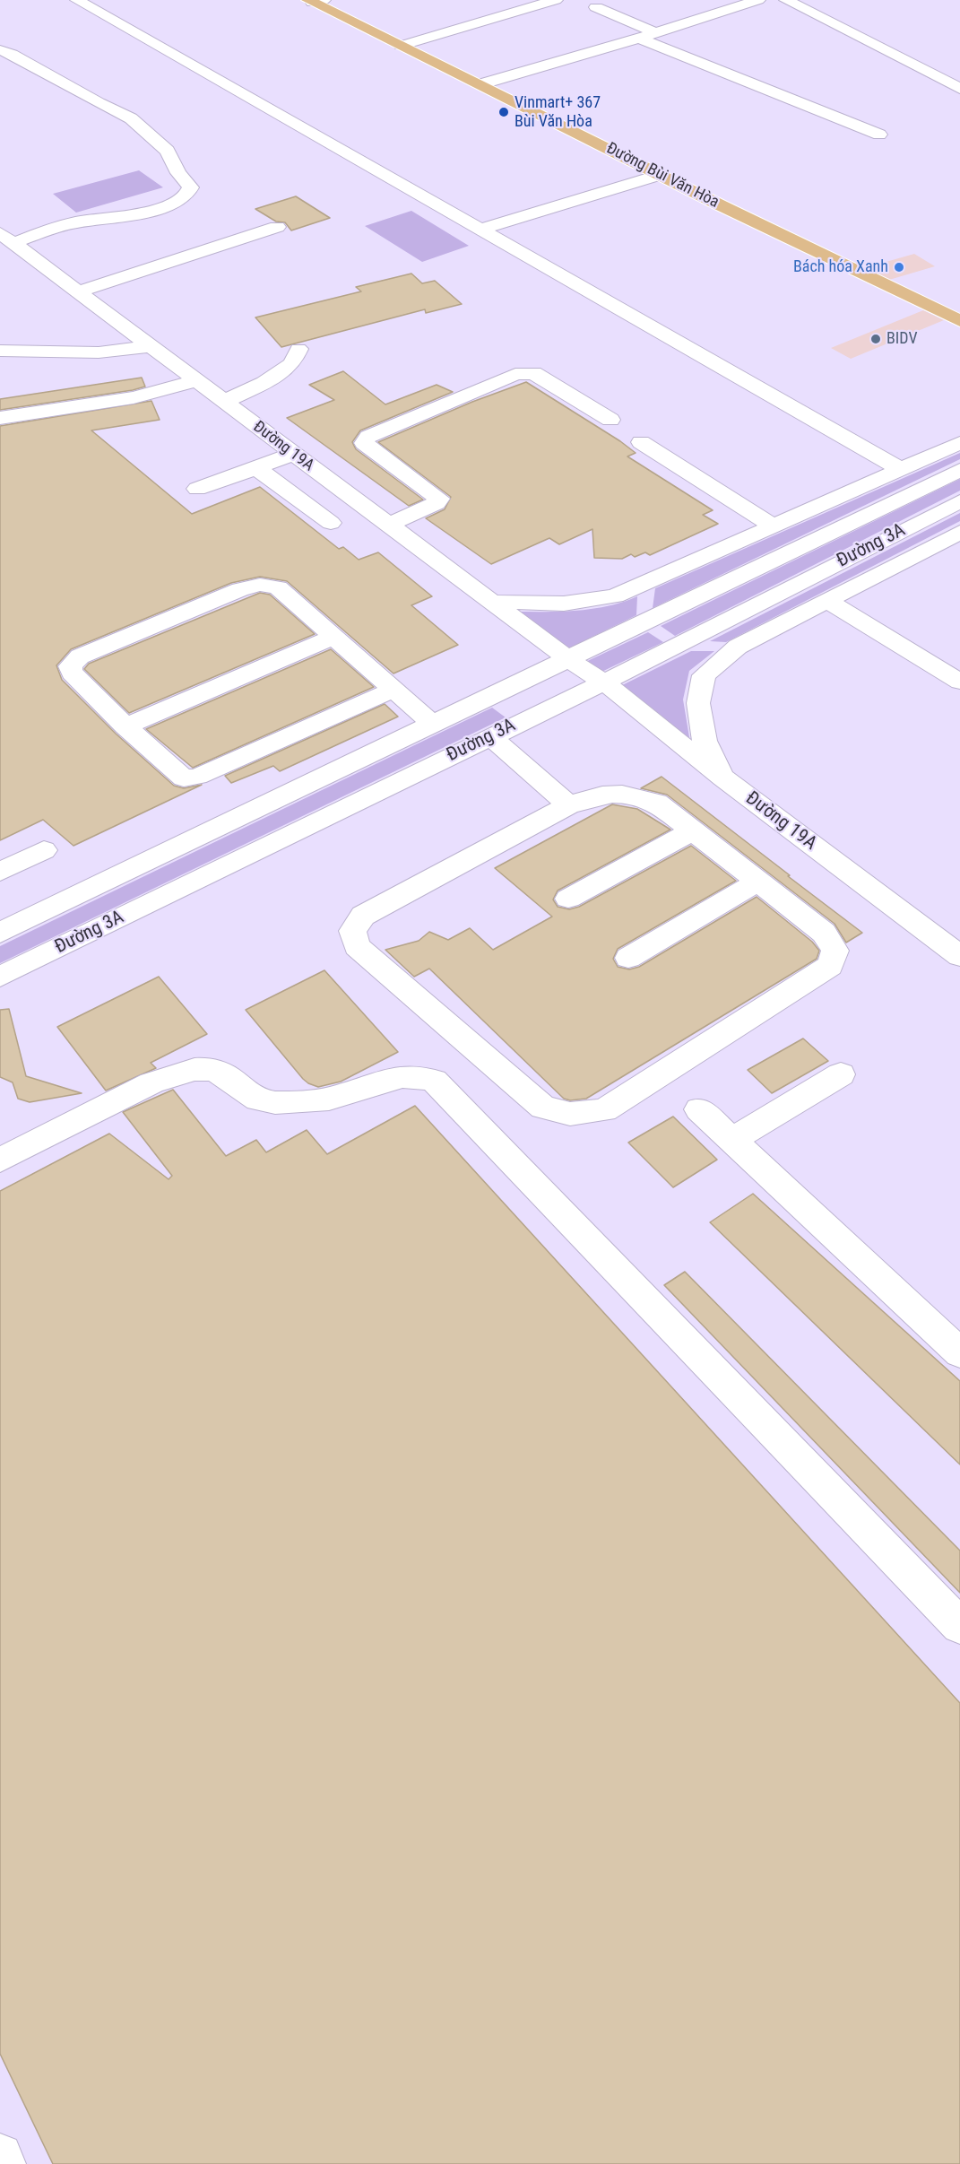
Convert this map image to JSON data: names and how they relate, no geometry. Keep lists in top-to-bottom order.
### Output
{
  "streets": {
    "main road": ["Đường Bùi Văn Hòa"],
    "street": ["Đường 19A", "Đường 3A"]
  },
  "crossings": [
    ["Đường 19A", "Đường 3A"]
  ],
  "places": ["Vinmart+ 367 Bùi Văn Hòa", "Bách hóa Xanh", "BIDV"]
}
